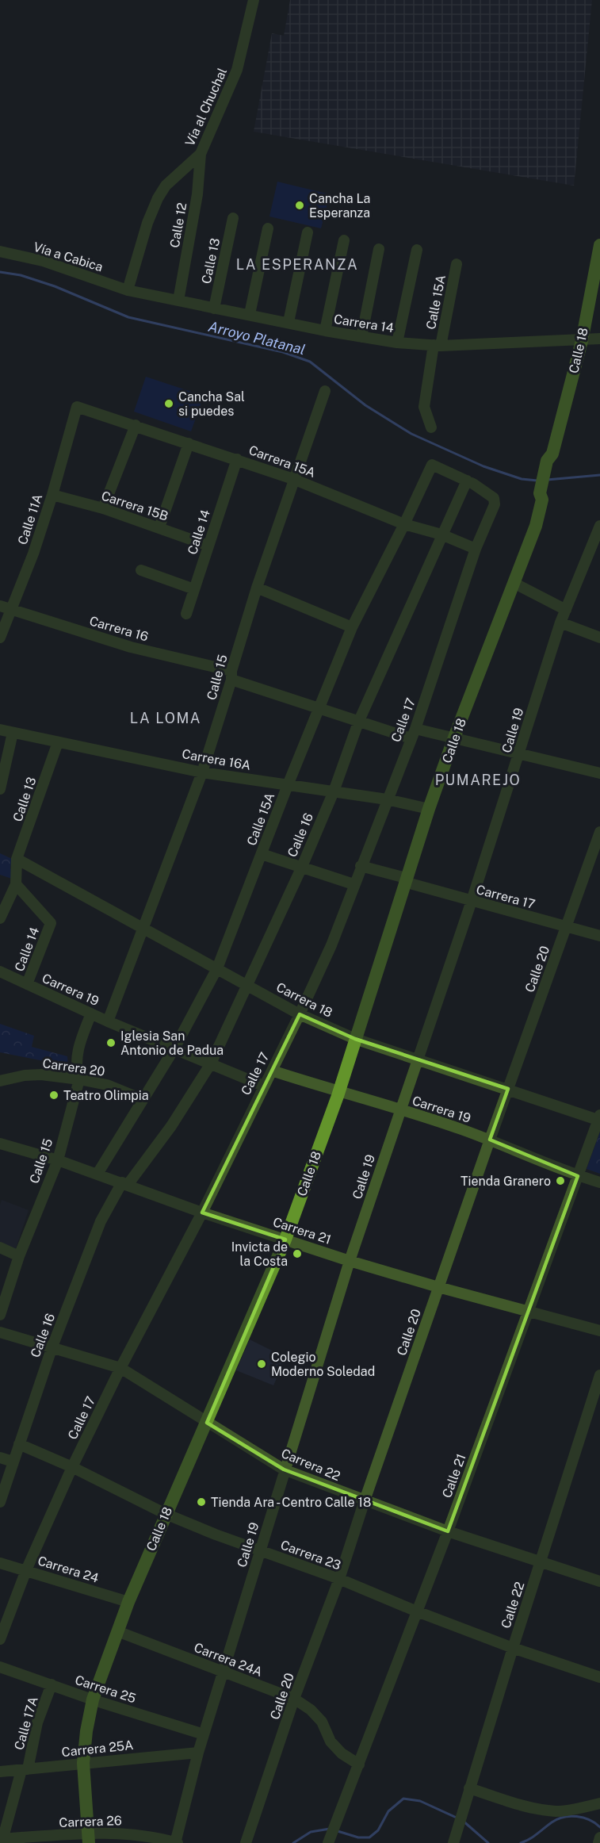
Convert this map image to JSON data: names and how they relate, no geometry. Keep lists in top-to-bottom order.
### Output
{
  "streets": {
    "main road": ["Calle 18"],
    "street": [
      "Vía al Chuchal",
      "Calle 12",
      "Vía a Cabica",
      "Calle 13",
      "Calle 15A",
      "Carrera 14",
      "Carrera 15A",
      "Carrera 15B",
      "Calle 11A",
      "Calle 14",
      "Carrera 16",
      "Calle 15",
      "Calle 17",
      "Calle 19",
      "Carrera 16A",
      "Calle 16",
      "Carrera 17",
      "Calle 20",
      "Carrera 19",
      "Carrera 18",
      "Carrera 20",
      "Carrera 21",
      "Carrera 22",
      "Calle 21",
      "Carrera 23",
      "Carrera 24",
      "Calle 22",
      "Carrera 24A",
      "Carrera 25",
      "Calle 17A",
      "Carrera 25A",
      "Carrera 26"
    ]
  },
  "crossings": [
    ["Vía al Chuchal", "Calle 12"],
    ["Vía al Chuchal", "Vía a Cabica"],
    ["Vía al Chuchal", "Carrera 14"],
    ["Calle 12", "Carrera 14"],
    ["Vía a Cabica", "Carrera 14"],
    ["Calle 13", "Carrera 14"],
    ["Calle 13", "Calle 14"],
    ["Calle 13", "Carrera 16A"],
    ["Calle 13", "Carrera 18"],
    ["Calle 15A", "Carrera 14"],
    ["Calle 15A", "Carrera 15A"],
    ["Calle 15A", "Carrera 16"],
    ["Calle 15A", "Calle 17"],
    ["Calle 15A", "Carrera 16A"],
    ["Calle 15A", "Calle 16"],
    ["Calle 15A", "Carrera 19"],
    ["Calle 15A", "Carrera 18"],
    ["Calle 15A", "Carrera 20"],
    ["Calle 15A", "Carrera 21"],
    ["Carrera 14", "Calle 18"],
    ["Calle 18", "Carrera 16"],
    ["Calle 18", "Carrera 16A"],
    ["Calle 18", "Carrera 17"],
    ["Calle 18", "Carrera 19"],
    ["Calle 18", "Carrera 18"],
    ["Calle 18", "Carrera 21"],
    ["Calle 18", "Carrera 22"],
    ["Calle 18", "Carrera 23"],
    ["Calle 18", "Carrera 24"],
    ["Calle 18", "Carrera 24A"],
    ["Calle 18", "Carrera 25"],
    ["Calle 18", "Carrera 25A"],
    ["Calle 18", "Carrera 26"],
    ["Carrera 15A", "Calle 11A"],
    ["Carrera 15A", "Calle 14"],
    ["Carrera 15A", "Calle 15"],
    ["Carrera 15A", "Calle 17"],
    ["Carrera 15A", "Calle 16"],
    ["Carrera 15B", "Calle 11A"],
    ["Carrera 15B", "Calle 14"],
    ["Calle 11A", "Carrera 16"],
    ["Calle 14", "Carrera 19"],
    ["Carrera 16", "Calle 15"],
    ["Carrera 16", "Calle 17"],
    ["Carrera 16", "Calle 19"],
    ["Carrera 16", "Calle 16"],
    ["Calle 15", "Carrera 16A"],
    ["Calle 15", "Carrera 19"],
    ["Calle 15", "Carrera 18"],
    ["Calle 15", "Carrera 20"],
    ["Calle 15", "Carrera 21"],
    ["Calle 17", "Carrera 16A"],
    ["Calle 17", "Calle 16"],
    ["Calle 17", "Carrera 17"],
    ["Calle 17", "Carrera 19"],
    ["Calle 17", "Carrera 18"],
    ["Calle 17", "Carrera 21"],
    ["Calle 17", "Carrera 22"],
    ["Calle 17", "Carrera 23"],
    ["Calle 17", "Carrera 24"],
    ["Calle 19", "Carrera 17"],
    ["Calle 19", "Carrera 19"],
    ["Calle 19", "Carrera 18"],
    ["Calle 19", "Carrera 21"],
    ["Calle 19", "Carrera 22"],
    ["Calle 19", "Carrera 23"],
    ["Calle 19", "Carrera 24A"],
    ["Calle 19", "Carrera 25"],
    ["Calle 19", "Carrera 25A"],
    ["Calle 19", "Carrera 26"],
    ["Carrera 16A", "Calle 16"],
    ["Calle 16", "Carrera 19"],
    ["Calle 16", "Carrera 18"],
    ["Calle 16", "Carrera 21"],
    ["Calle 16", "Carrera 22"],
    ["Calle 16", "Carrera 23"],
    ["Carrera 17", "Calle 20"],
    ["Calle 20", "Carrera 19"],
    ["Calle 20", "Carrera 18"],
    ["Calle 20", "Carrera 21"],
    ["Calle 20", "Carrera 22"],
    ["Calle 20", "Carrera 23"],
    ["Calle 20", "Carrera 24A"],
    ["Carrera 19", "Calle 21"],
    ["Carrera 18", "Calle 21"],
    ["Carrera 21", "Calle 21"],
    ["Carrera 22", "Calle 21"],
    ["Carrera 22", "Calle 22"],
    ["Calle 21", "Carrera 23"],
    ["Calle 21", "Carrera 24A"],
    ["Carrera 23", "Calle 22"],
    ["Carrera 25", "Calle 17A"],
    ["Calle 17A", "Carrera 25A"],
    ["Calle 17A", "Carrera 26"]
  ],
  "districts": ["LA ESPERANZA", "LA LOMA", "PUMAREJO"],
  "water": ["Arroyo Platanal"],
  "places": [
    "Cancha La Esperanza",
    "Cancha Sal si puedes",
    "Iglesia San Antonio de Padua",
    "Teatro Olimpia",
    "Tienda Granero",
    "Invicta de la Costa",
    "Colegio Moderno Soledad",
    "Tienda Ara - Centro Calle 18"
  ]
}
